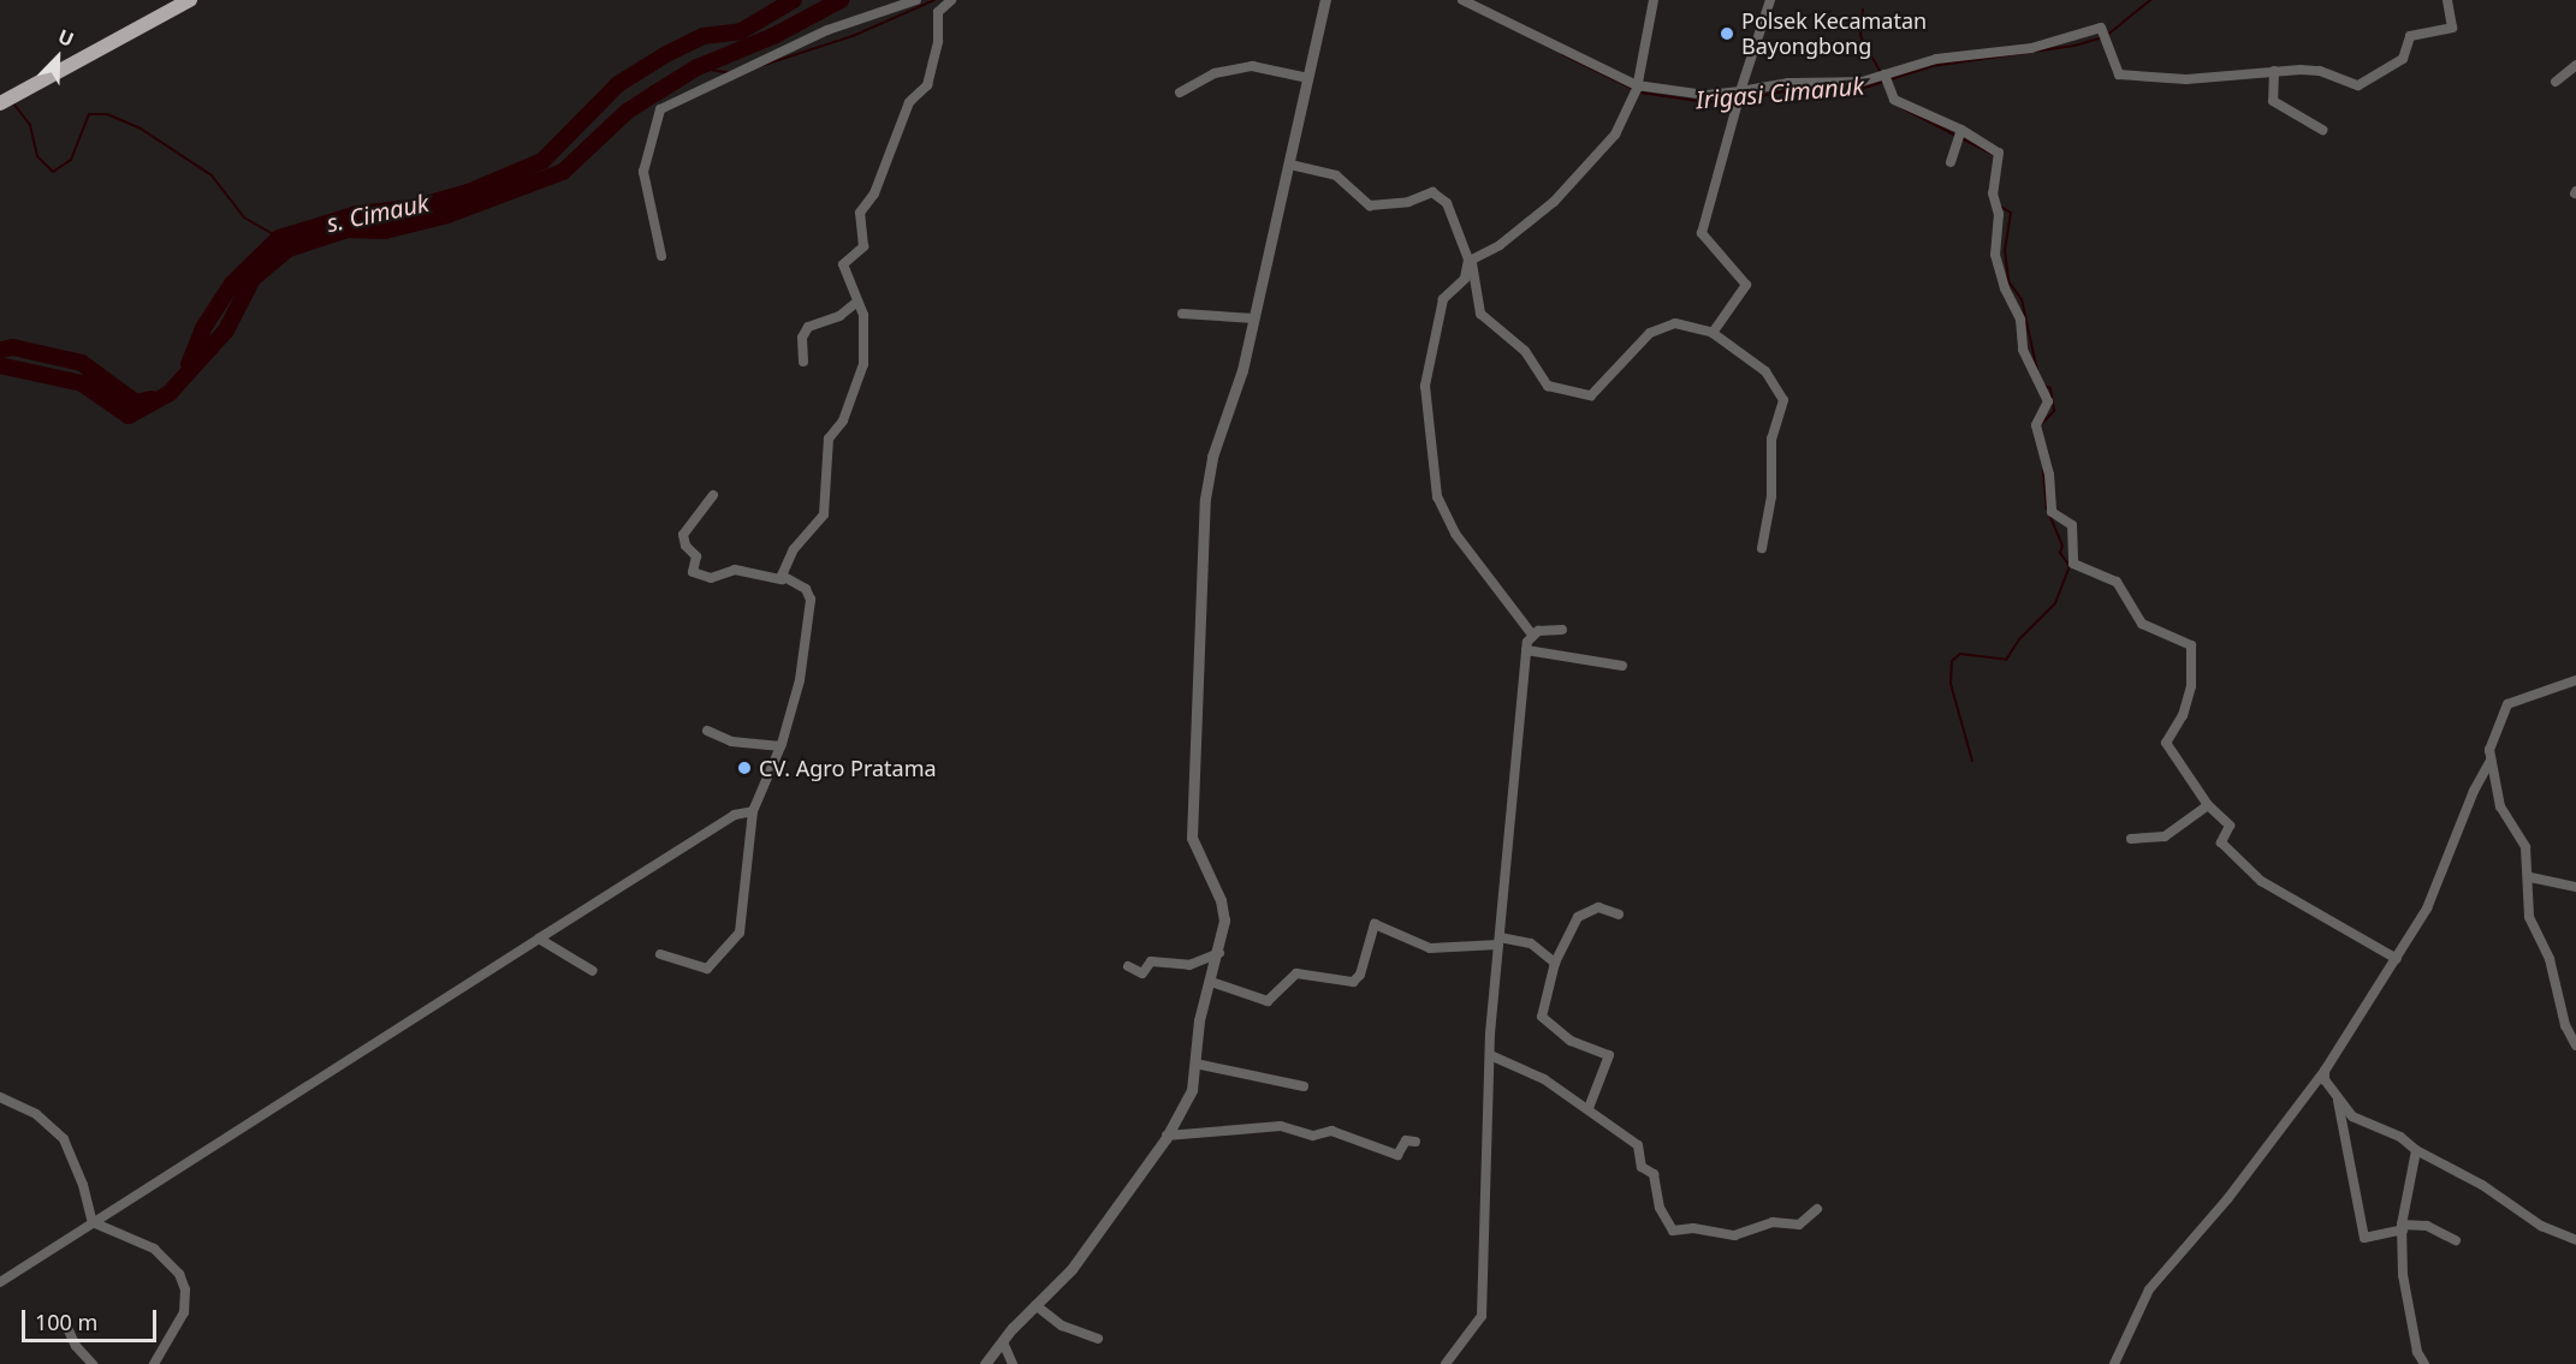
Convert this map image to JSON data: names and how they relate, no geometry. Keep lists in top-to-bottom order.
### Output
{
  "water": ["Irigasi Cimanuk", "s. Cimauk"],
  "places": ["Polsek Kecamatan Bayongbong", "CV. Agro Pratama"],
  "scale_bar": "100 m",
  "north": "top right"
}
